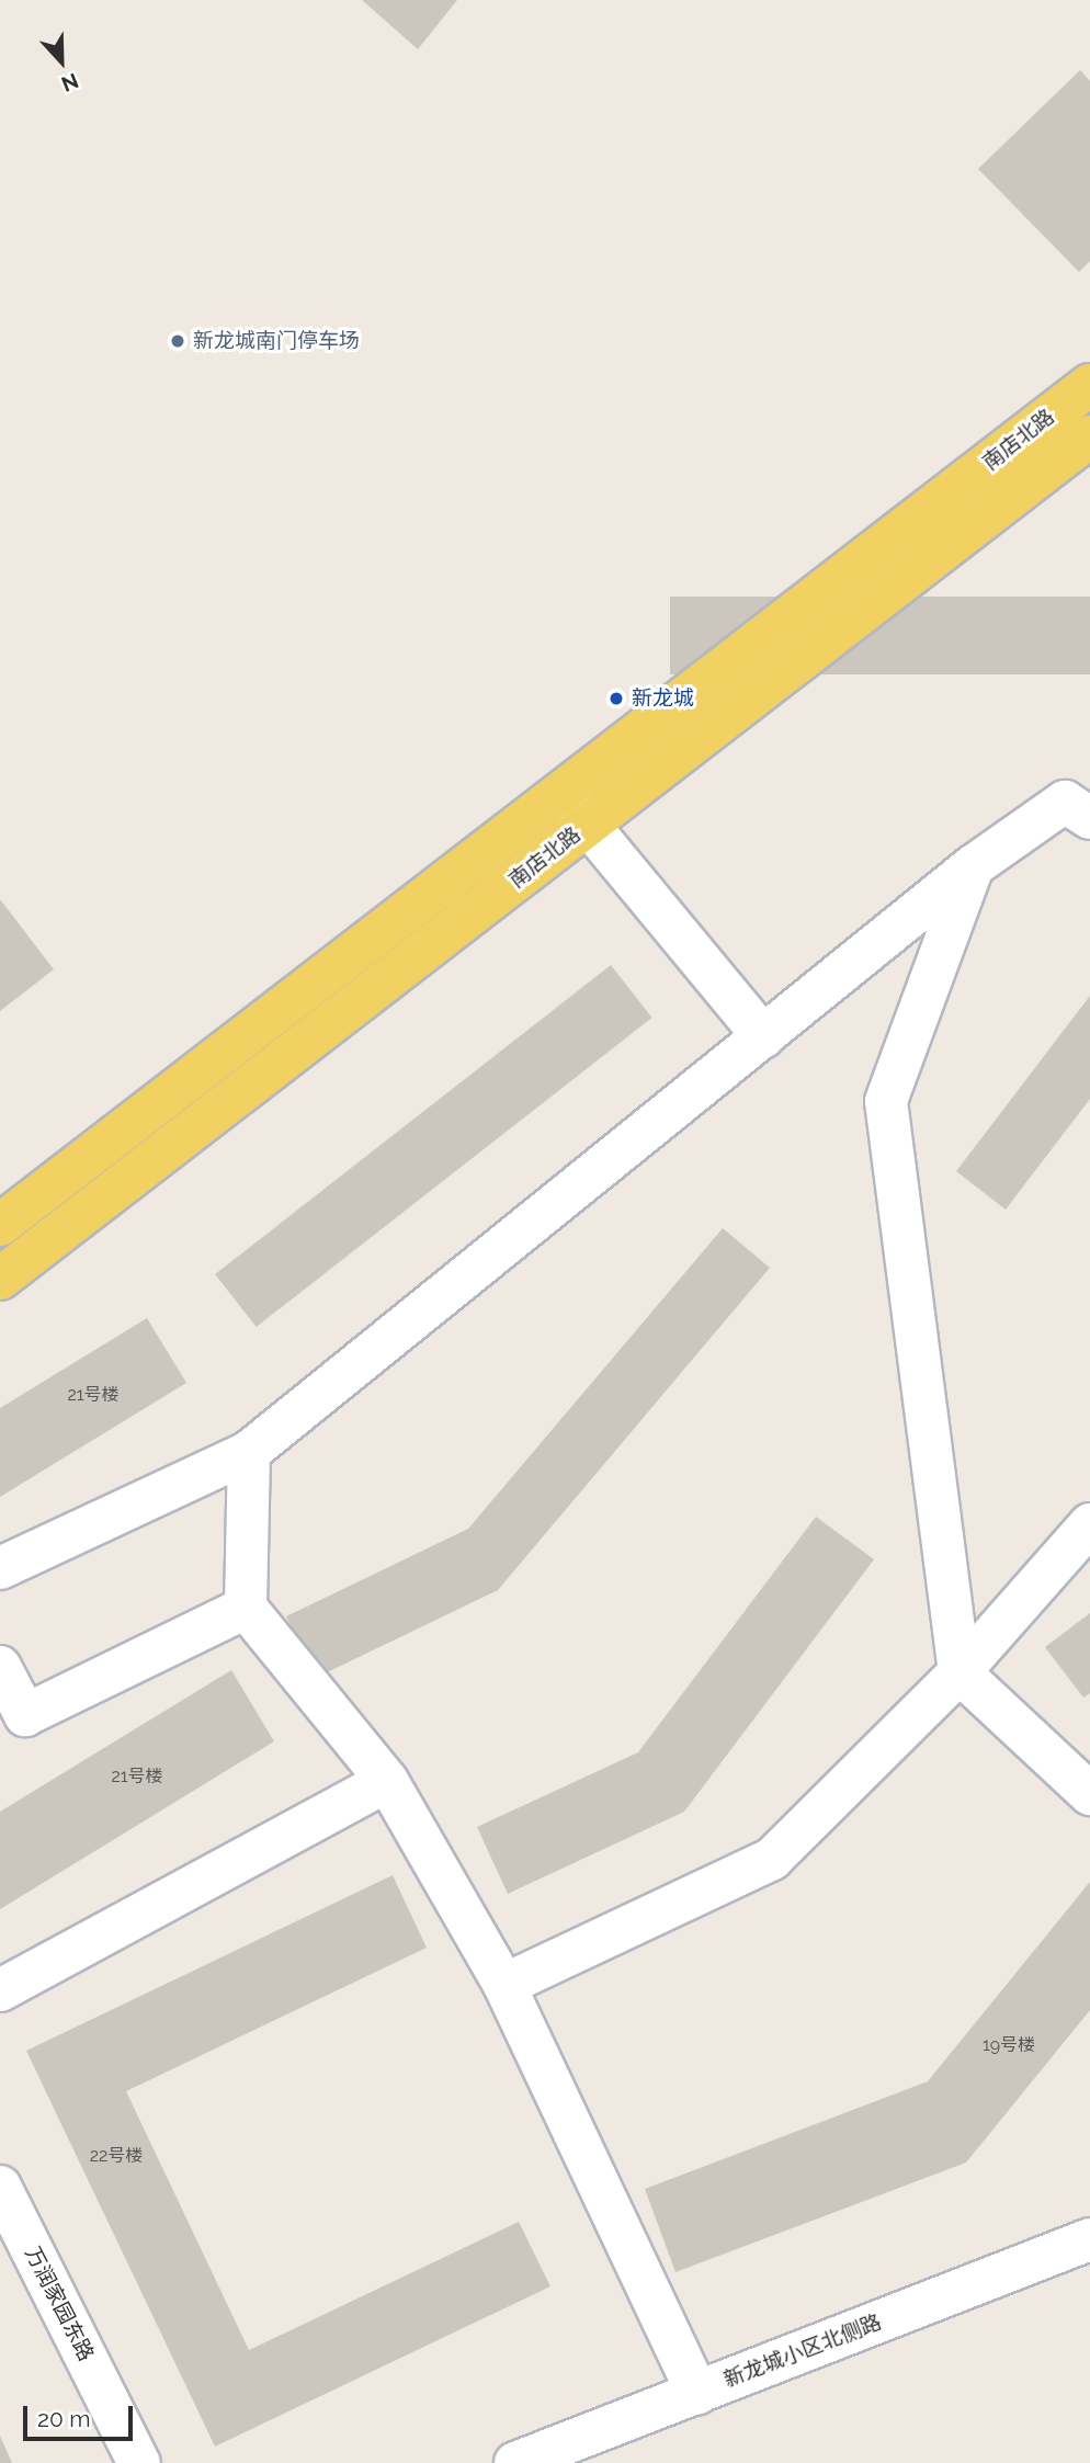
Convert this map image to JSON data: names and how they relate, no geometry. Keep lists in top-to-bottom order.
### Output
{
  "streets": {
    "main road": ["南店北路"],
    "street": ["万润家园东路", "新龙城小区北侧路"]
  },
  "places": ["新龙城南门停车场", "新龙城"],
  "house_numbers": [
    "21号楼",
    "21号楼",
    "19号楼",
    "22号楼"
  ],
  "scale_bar": "20 m",
  "north": "bottom"
}
